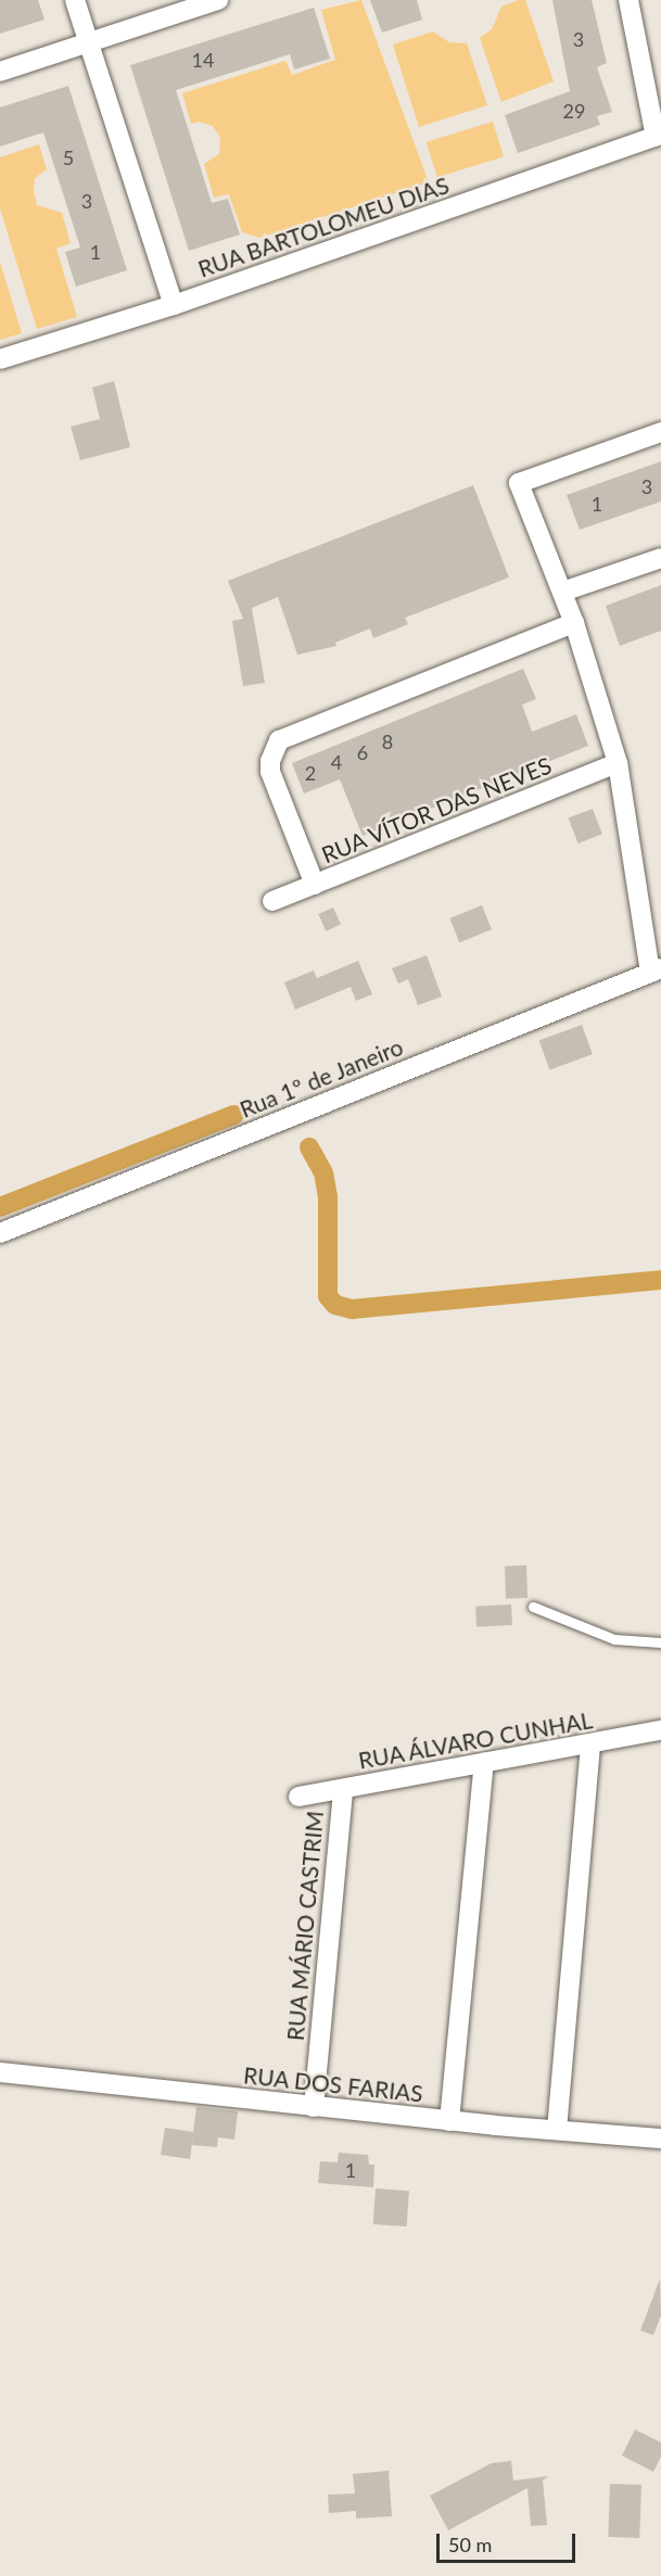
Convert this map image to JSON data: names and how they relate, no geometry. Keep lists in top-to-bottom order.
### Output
{
  "streets": {
    "street": [
      "RUA BARTOLOMEU DIAS",
      "RUA VÍTOR DAS NEVES",
      "Rua 1º de Janeiro",
      "RUA ÁLVARO CUNHAL",
      "RUA MÁRIO CASTRIM",
      "RUA DOS FARIAS"
    ]
  },
  "crossings": [
    ["RUA ÁLVARO CUNHAL", "RUA MÁRIO CASTRIM"],
    ["RUA MÁRIO CASTRIM", "RUA DOS FARIAS"]
  ],
  "house_numbers": [
    "3",
    "14",
    "29",
    "5",
    "3",
    "1",
    "3",
    "1",
    "8",
    "6",
    "4",
    "2",
    "1"
  ],
  "scale_bar": "50 m"
}
